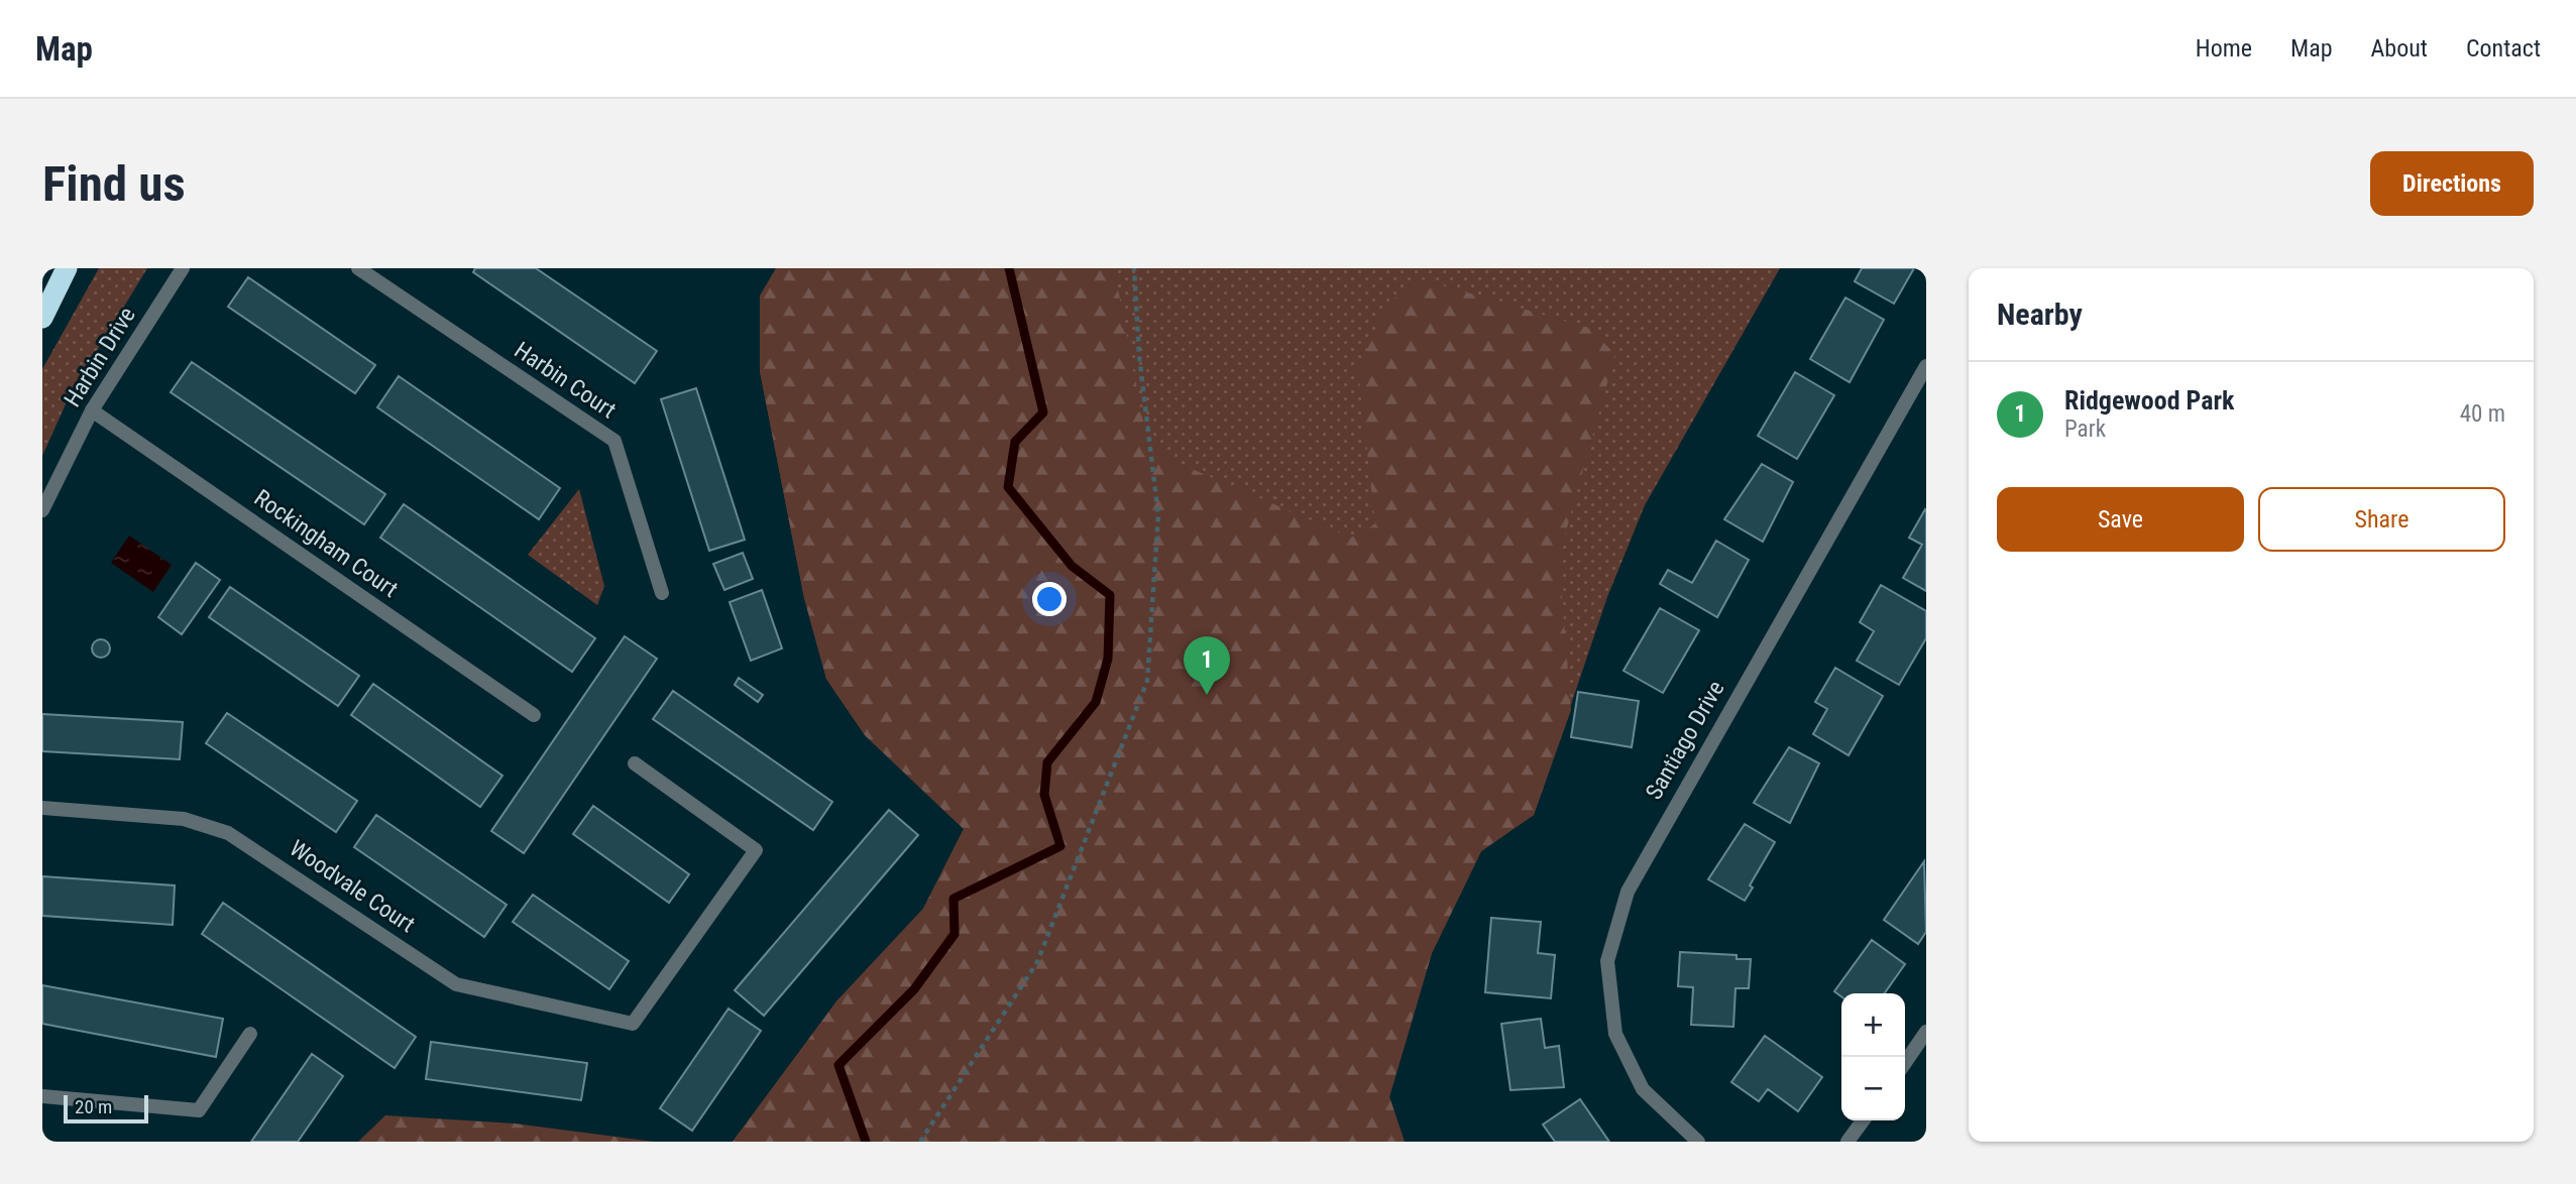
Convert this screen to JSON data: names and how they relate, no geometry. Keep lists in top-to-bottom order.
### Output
{
  "streets": {
    "street": [
      "Harbin Drive",
      "Harbin Court",
      "Rockingham Court",
      "Santiago Drive",
      "Woodvale Court"
    ]
  },
  "crossings": [
    ["Harbin Drive", "Rockingham Court"]
  ],
  "scale_bar": "20 m",
  "page": {
    "header": "Map",
    "nav": [
      "Home",
      "Map",
      "About",
      "Contact"
    ],
    "buttons": [
      "Directions",
      ["Save", "Share"]
    ],
    "title": "Find us",
    "heading": "Nearby",
    "list": [
      {
        "mark": "1",
        "name": "Ridgewood Park",
        "note": "Park",
        "value": "40 m"
      }
    ],
    "pins": "1",
    "map_buttons": ["+", "−"],
    "scale": "20 m"
  }
}
